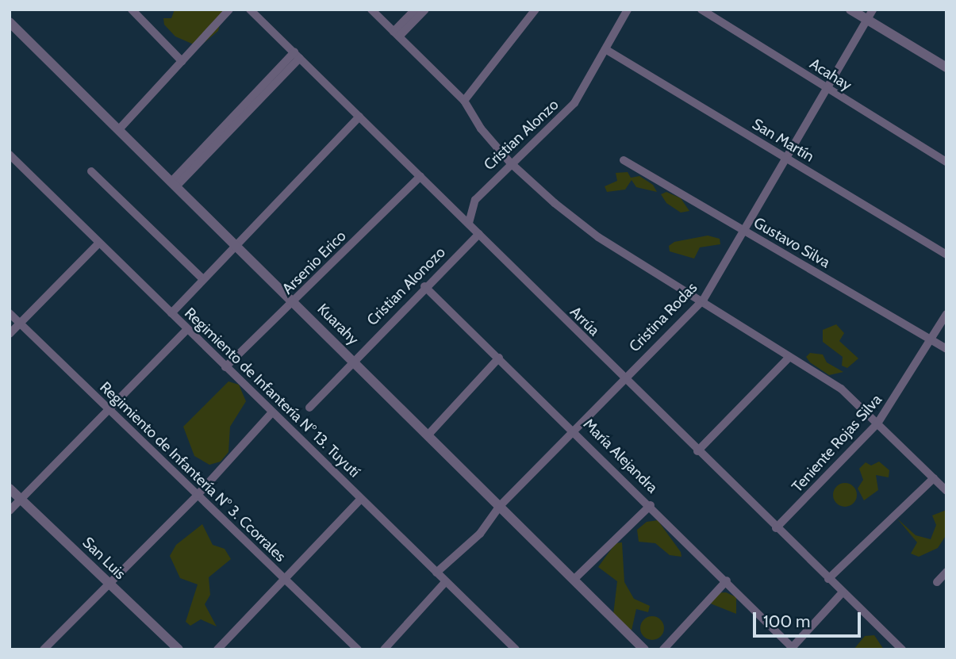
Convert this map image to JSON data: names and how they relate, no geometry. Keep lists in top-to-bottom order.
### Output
{
  "streets": {
    "street": [
      "Acahay",
      "Cristian Alonzo",
      "San Martín",
      "Gustavo Silva",
      "Arsenio Erico",
      "Cristian Alonozo",
      "Cristina Rodas",
      "Arrúa",
      "Kuarahy",
      "Regimiento de Infantería N° 13. Tuyutí",
      "Teniente Rojas Silva",
      "María Alejandra",
      "Regimiento de Infantería N° 3. Ccorrales",
      "San Luis"
    ]
  },
  "crossings": [
    ["Acahay", "Cristina Rodas"],
    ["Cristian Alonzo", "San Martín"],
    ["Cristian Alonzo", "Arrúa"],
    ["San Martín", "Cristina Rodas"],
    ["Gustavo Silva", "Cristina Rodas"],
    ["Gustavo Silva", "Teniente Rojas Silva"],
    ["Arsenio Erico", "Arrúa"],
    ["Arsenio Erico", "Kuarahy"],
    ["Arsenio Erico", "Regimiento de Infantería N° 13. Tuyutí"],
    ["Cristian Alonozo", "Arrúa"],
    ["Cristian Alonozo", "Kuarahy"],
    ["Cristian Alonozo", "María Alejandra"],
    ["Cristina Rodas", "Arrúa"],
    ["Cristina Rodas", "Kuarahy"],
    ["Cristina Rodas", "Regimiento de Infantería N° 13. Tuyutí"],
    ["Cristina Rodas", "María Alejandra"],
    ["Arrúa", "Teniente Rojas Silva"]
  ],
  "scale_bar": "100 m"
}
